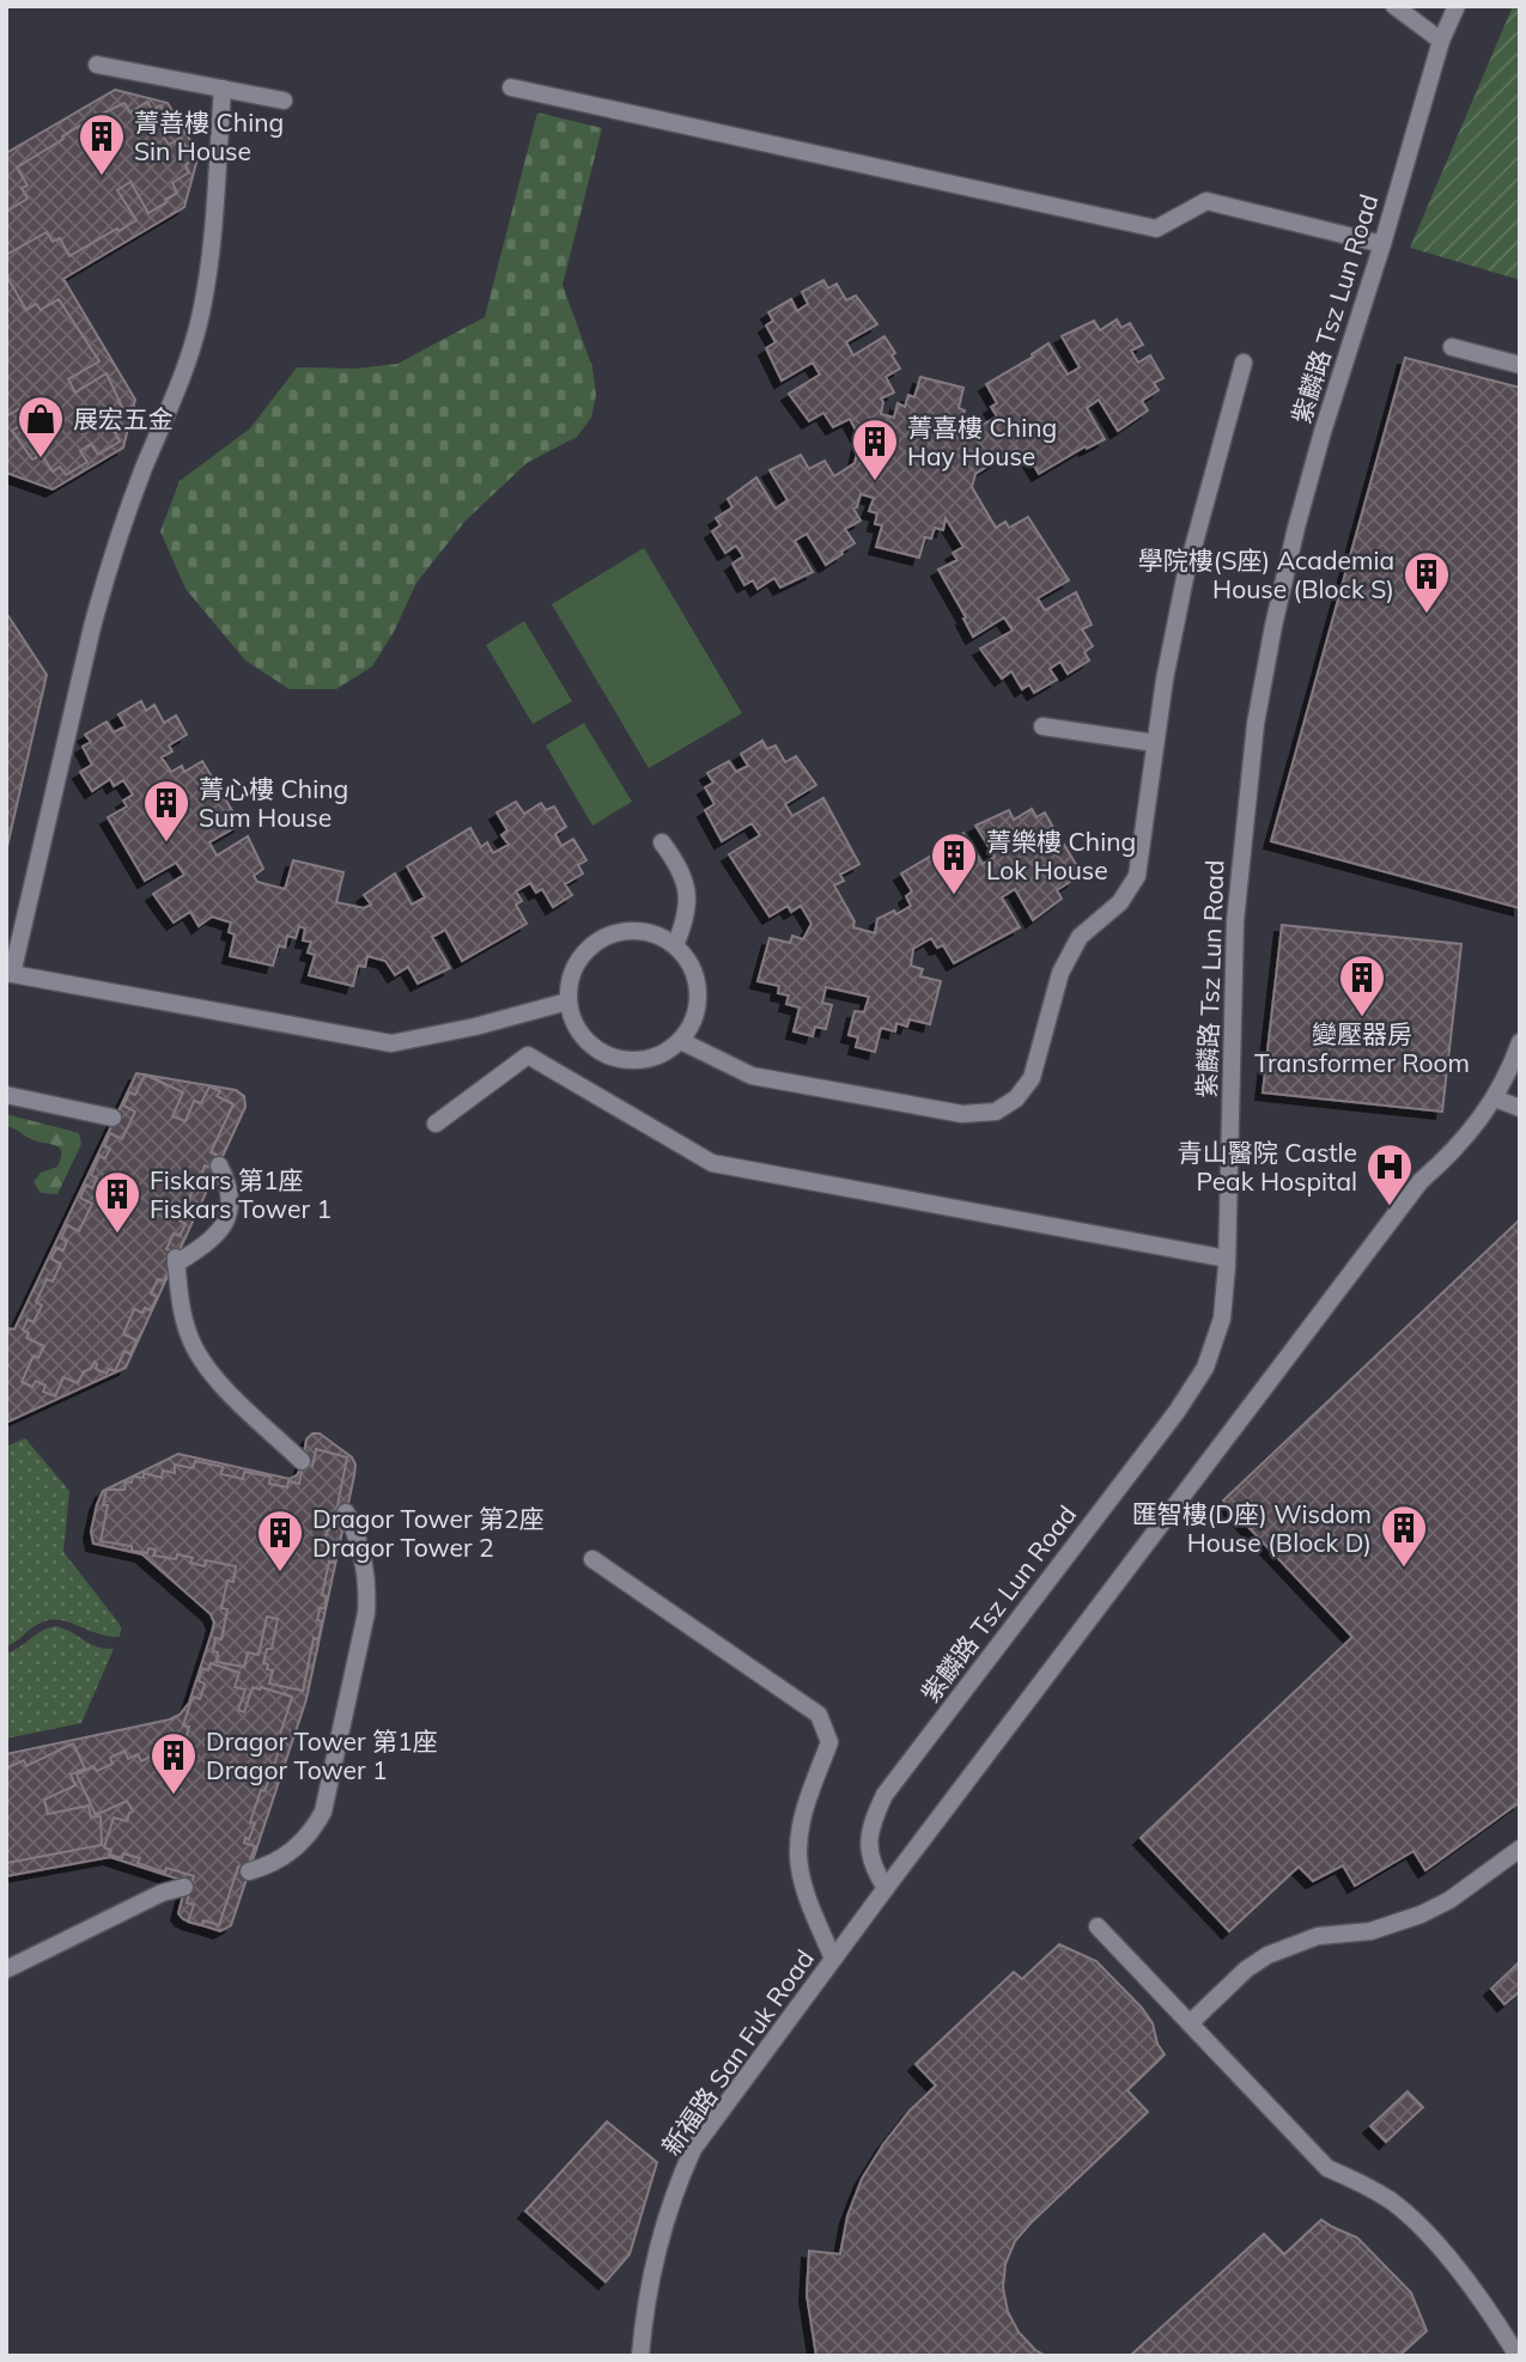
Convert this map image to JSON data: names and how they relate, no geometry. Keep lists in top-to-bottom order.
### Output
{
  "streets": {
    "street": ["紫麟路 Tsz Lun Road", "新福路 San Fuk Road"]
  },
  "crossings": [
    ["紫麟路 Tsz Lun Road", "新福路 San Fuk Road"]
  ],
  "places": {
    "building": [
      "菁善樓 Ching Sin House",
      "菁喜樓 Ching Hay House",
      "學院樓(S座) Academia House (Block S)",
      "菁心樓 Ching Sum House",
      "菁樂樓 Ching Lok House",
      "變壓器房 Transformer Room",
      "Fiskars 第1座 Fiskars Tower 1",
      "匯智樓(D座) Wisdom House (Block D)",
      "Dragor Tower 第2座 Dragor Tower 2",
      "Dragor Tower 第1座 Dragor Tower 1"
    ],
    "shop": ["展宏五金"],
    "hospital": ["青山醫院 Castle Peak Hospital"]
  }
}
